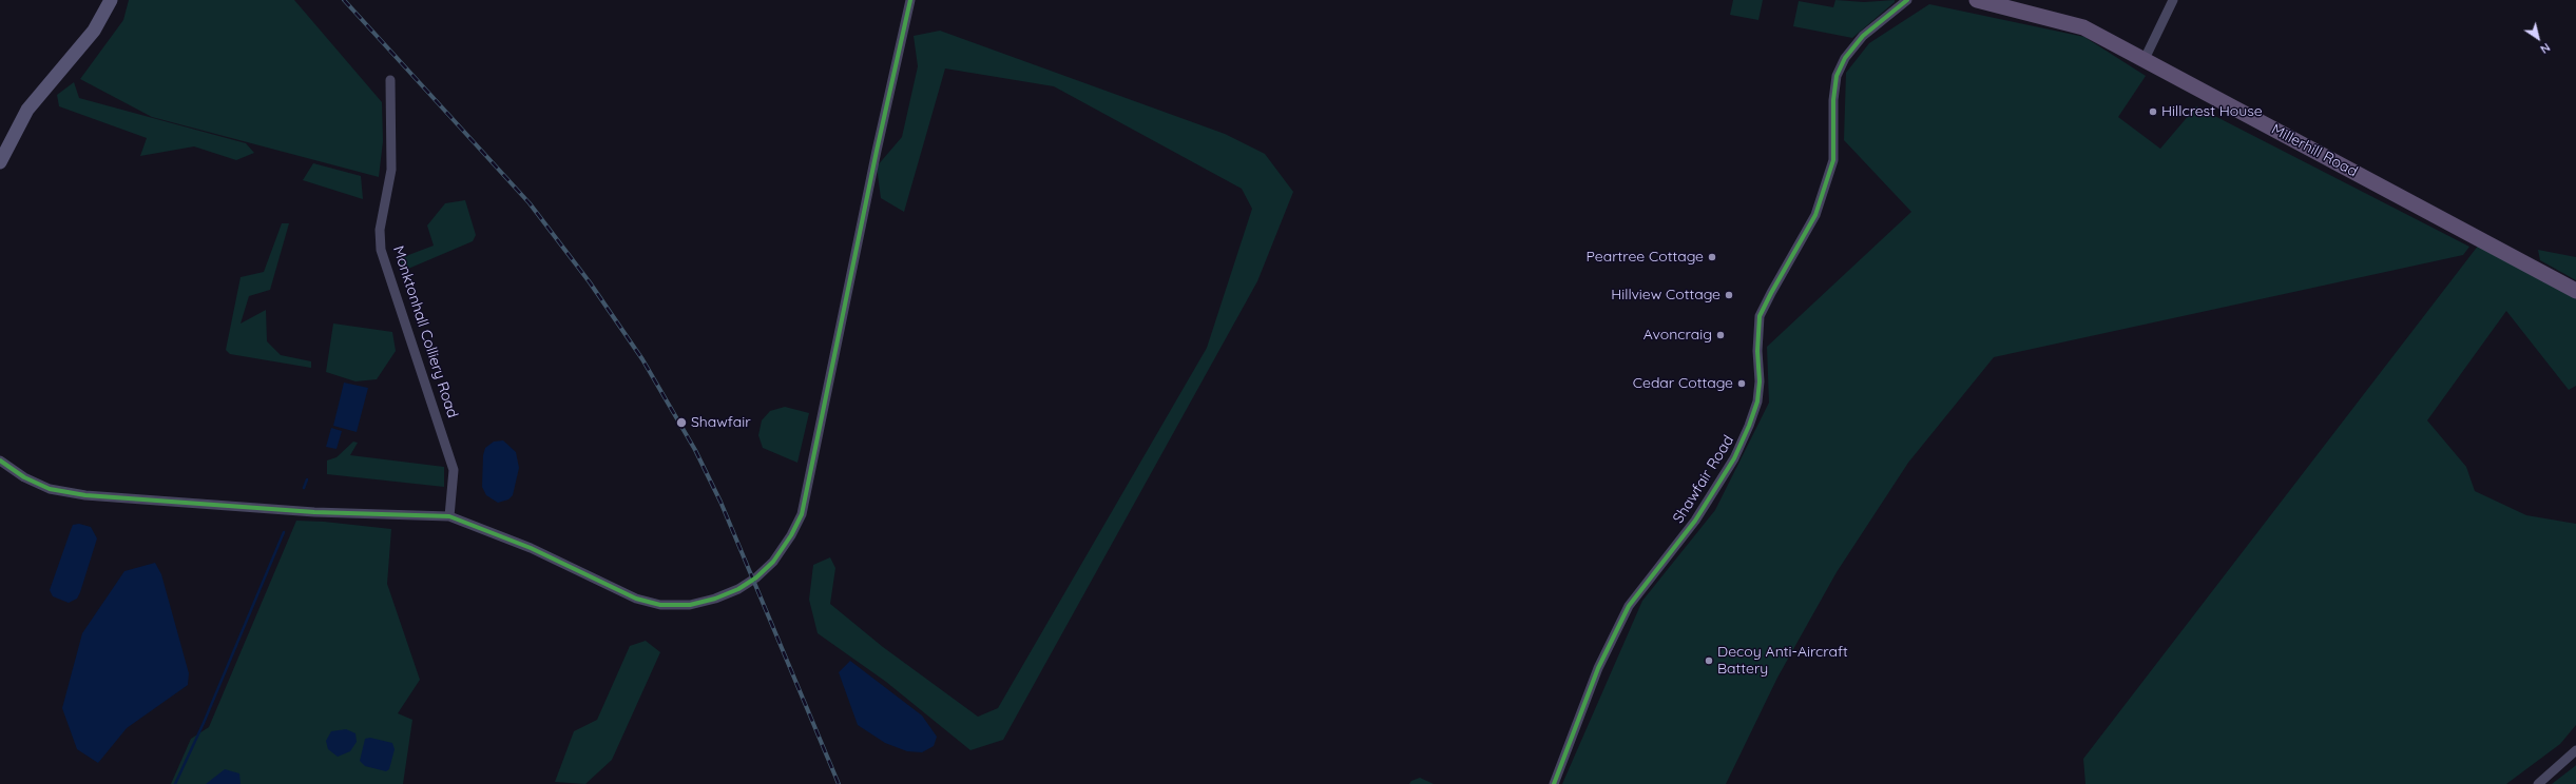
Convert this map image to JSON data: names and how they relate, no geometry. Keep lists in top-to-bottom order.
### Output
{
  "streets": {
    "main road": ["Millerhill Road"],
    "street": ["Monktonhall Colliery Road", "Shawfair Road"]
  },
  "places": [
    "Hillcrest House",
    "Peartree Cottage",
    "Hillview Cottage",
    "Avoncraig",
    "Cedar Cottage",
    "Shawfair",
    "Decoy Anti-Aircraft Battery"
  ],
  "north": "bottom right"
}
